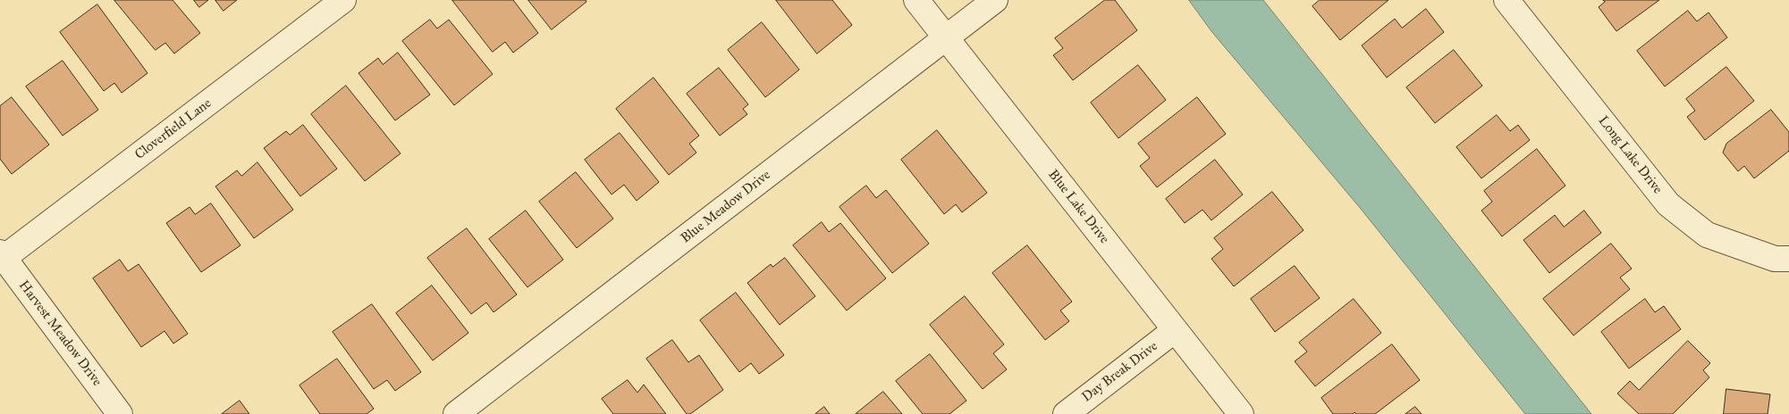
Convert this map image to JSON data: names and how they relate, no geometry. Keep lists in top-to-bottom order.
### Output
{
  "streets": {
    "street": [
      "Cloverfield Lane",
      "Long Lake Drive",
      "Blue Meadow Drive",
      "Blue Lake Drive",
      "Harvest Meadow Drive",
      "Day Break Drive"
    ]
  },
  "crossings": [
    ["Cloverfield Lane", "Harvest Meadow Drive"],
    ["Blue Meadow Drive", "Blue Lake Drive"],
    ["Blue Lake Drive", "Day Break Drive"]
  ]
}
